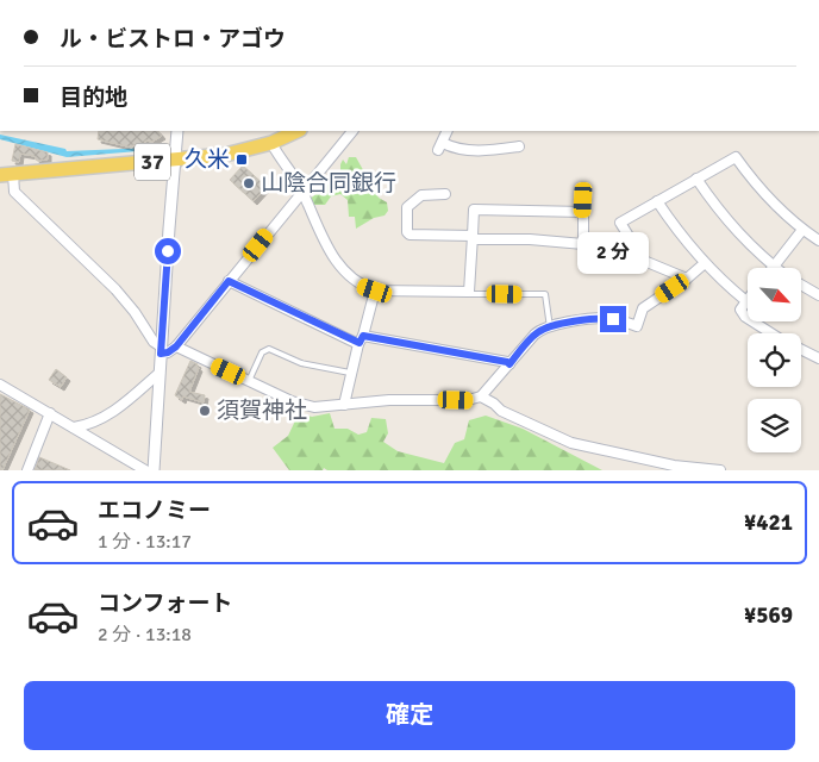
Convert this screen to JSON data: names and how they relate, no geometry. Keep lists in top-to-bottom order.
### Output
{
  "streets": {
    "main road": ["37"]
  },
  "places": {
    "transit": ["久米"],
    "other": ["山陰合同銀行", "須賀神社"]
  },
  "north": "bottom right",
  "page": {
    "banner": ["ル・ビストロ・アゴウ", "目的地"],
    "bubble": "2 分",
    "list": [
      {
        "name": "エコノミー",
        "note": "1 分 · 13:17",
        "value": "¥421"
      },
      {
        "name": "コンフォート",
        "note": "2 分 · 13:18",
        "value": "¥569"
      }
    ],
    "buttons": "確定"
  }
}
